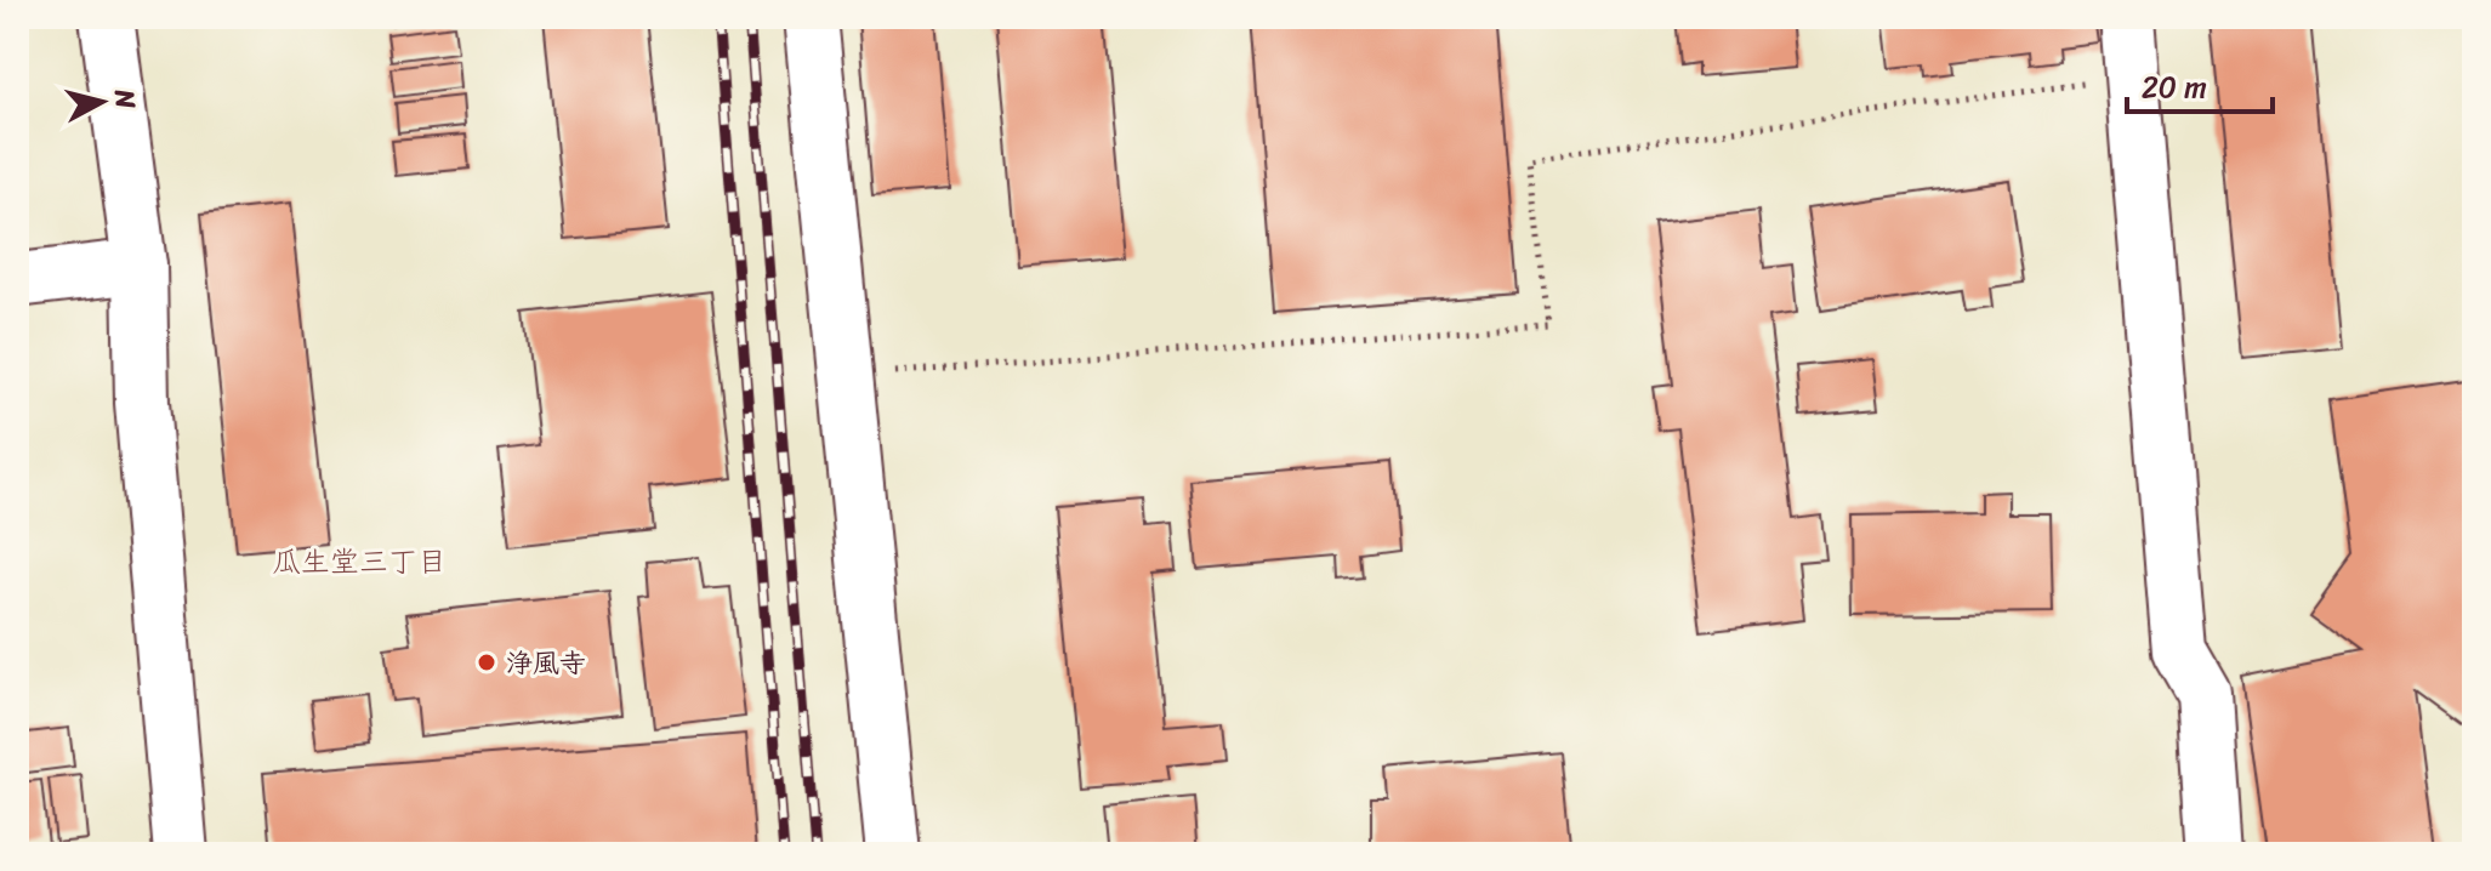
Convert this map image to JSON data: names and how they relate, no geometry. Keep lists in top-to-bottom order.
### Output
{
  "districts": ["瓜生堂三丁目"],
  "places": ["浄風寺"],
  "scale_bar": "20 m",
  "north": "right"
}
